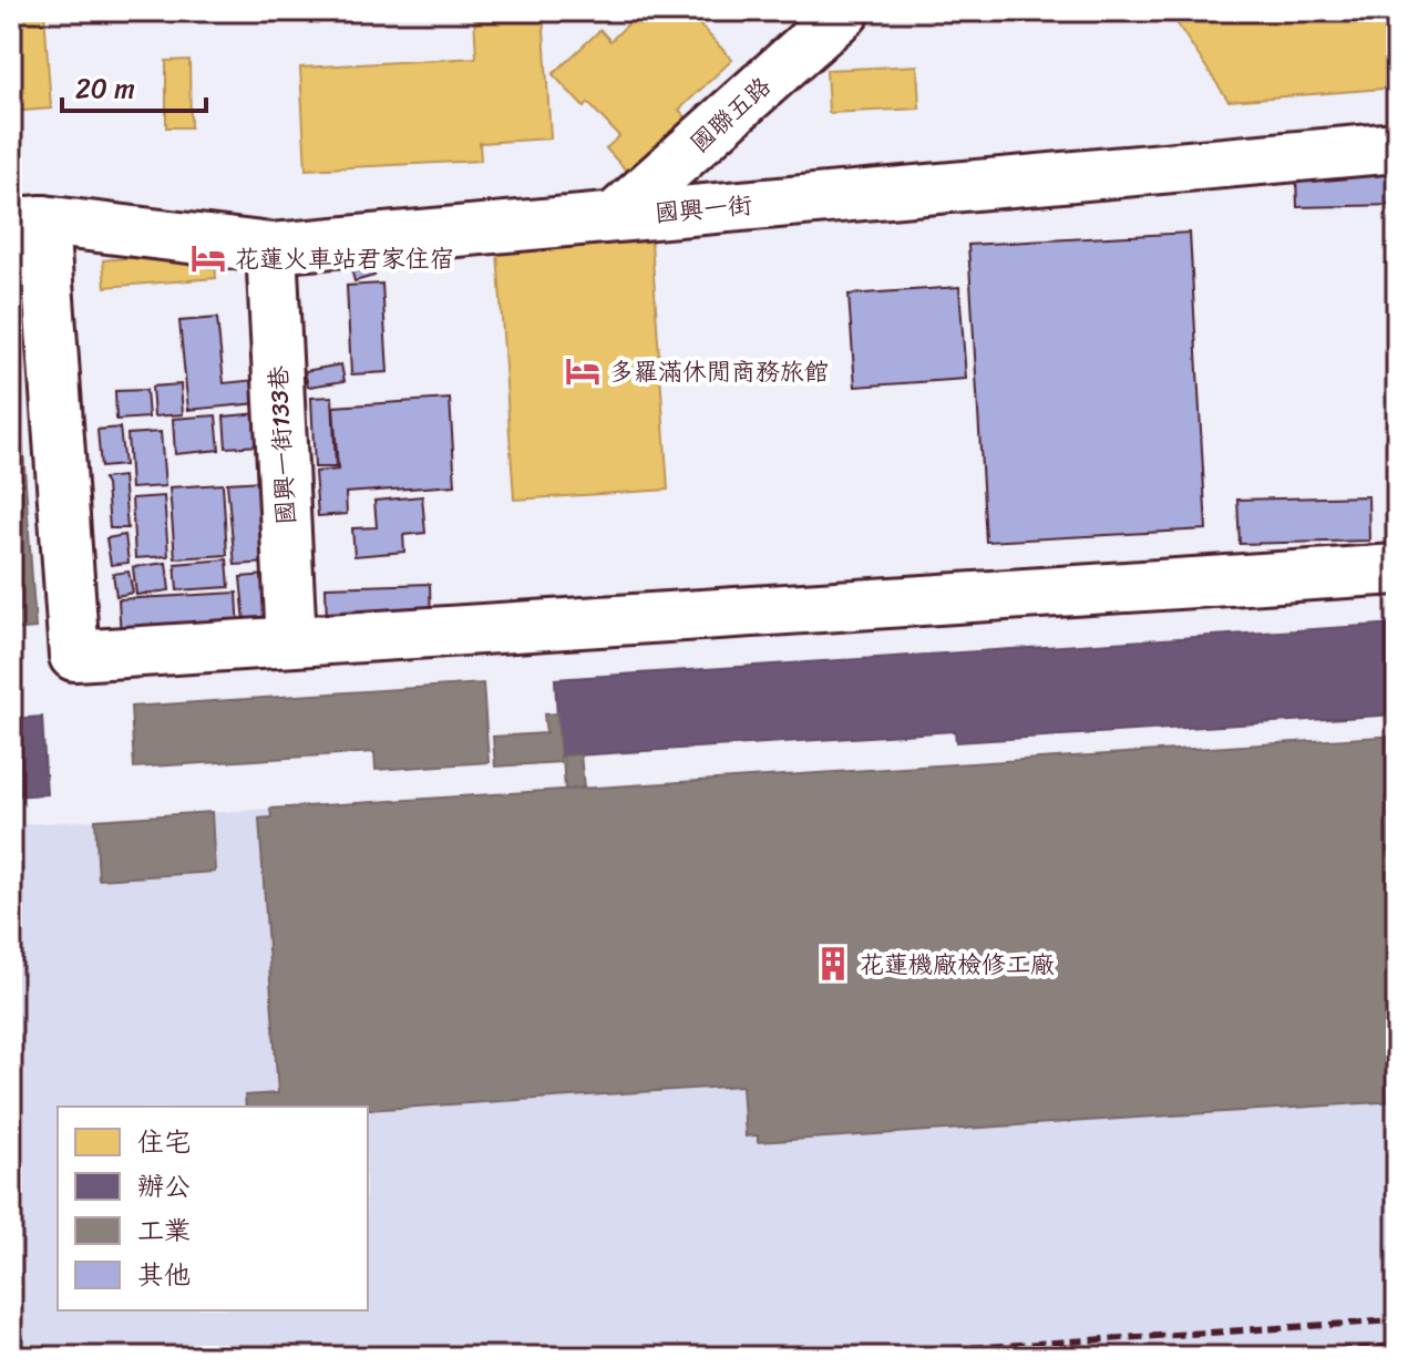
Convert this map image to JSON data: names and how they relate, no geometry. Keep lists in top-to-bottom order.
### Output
{
  "streets": {
    "street": ["國聯五路", "國興一街", "國興一街133巷"]
  },
  "crossings": [
    ["國聯五路", "國興一街"],
    ["國興一街", "國興一街133巷"]
  ],
  "places": {
    "hotel": ["花蓮火車站君家住宿", "多羅滿休閒商務旅館"],
    "building": ["花蓮機廠檢修工廠"]
  },
  "legend": [
    "住宅",
    "辦公",
    "工業",
    "其他"
  ],
  "scale_bar": "20 m"
}
